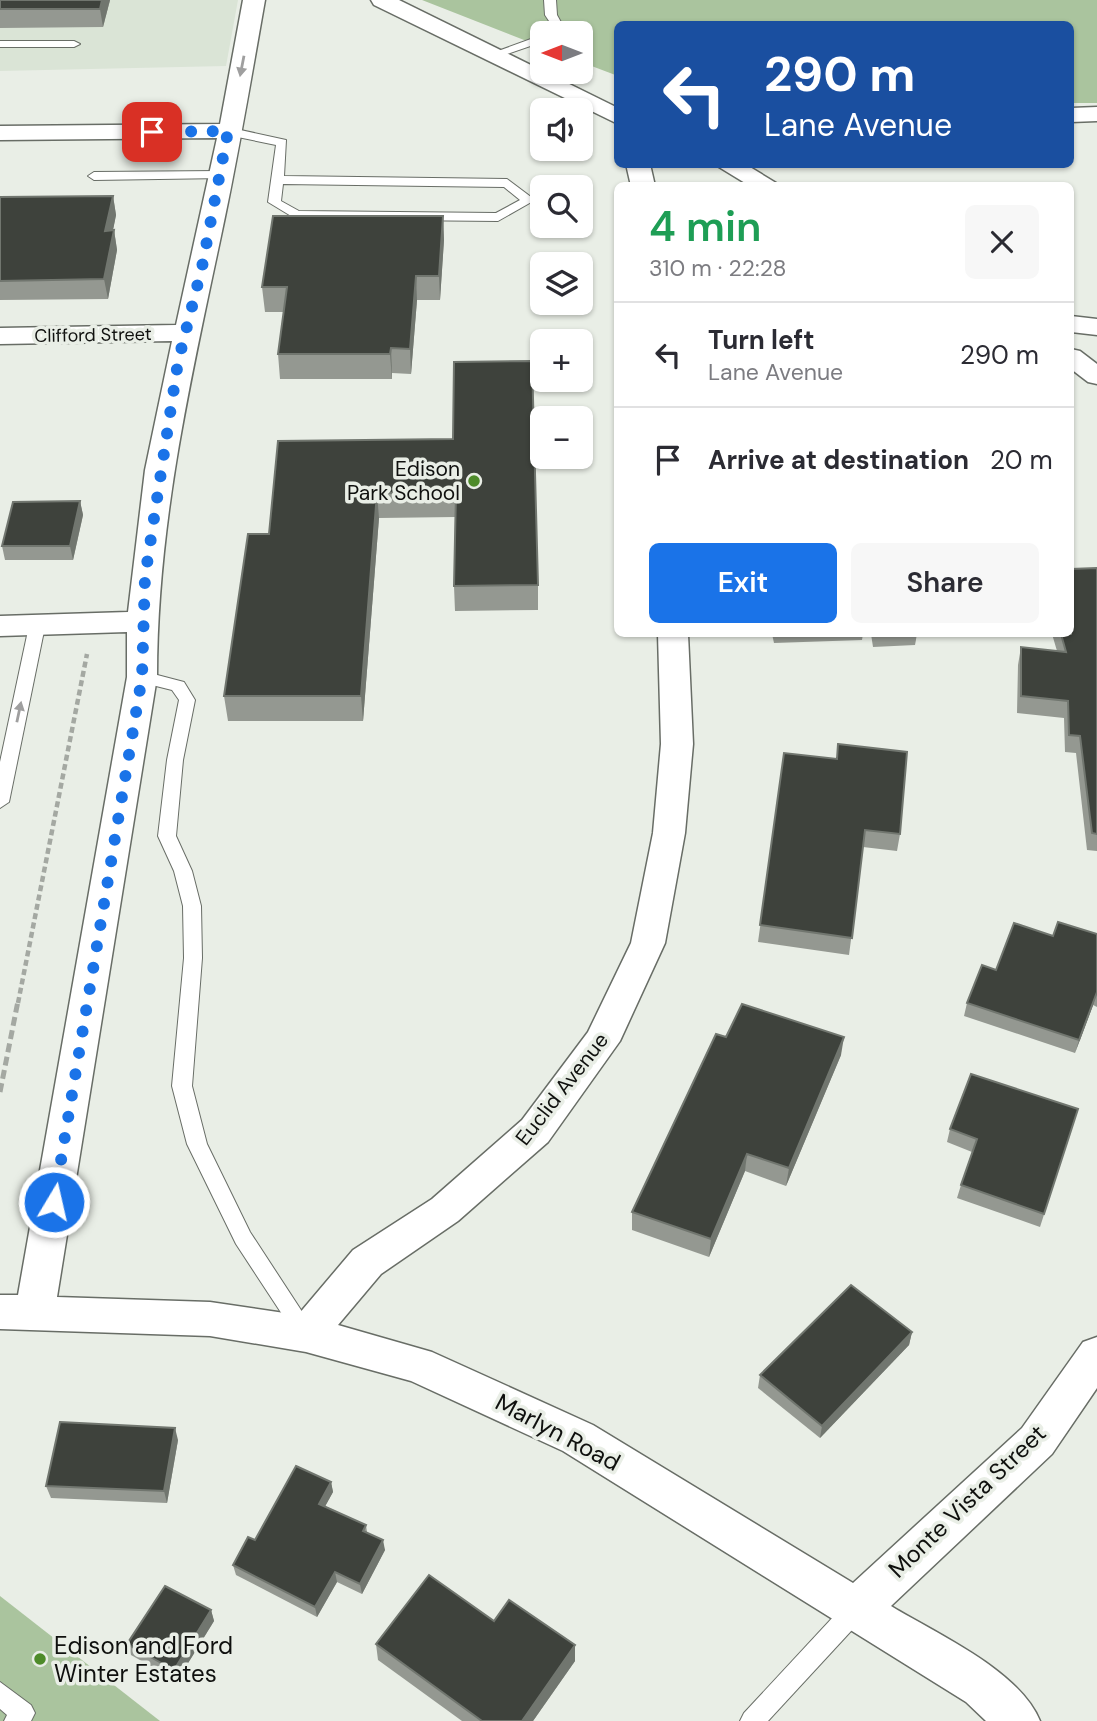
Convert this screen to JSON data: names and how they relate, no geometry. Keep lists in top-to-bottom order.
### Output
{
  "streets": {
    "street": [
      "Clifford Street",
      "Euclid Avenue",
      "Marlyn Road",
      "Monte Vista Street"
    ]
  },
  "crossings": [
    ["Euclid Avenue", "Marlyn Road"],
    ["Marlyn Road", "Monte Vista Street"]
  ],
  "places": ["Edison Park School", "Edison and Ford Winter Estates"],
  "north": "left",
  "page": {
    "map_buttons": ["+", "−"],
    "turn": ["290 m", "Lane Avenue"],
    "heading": ["4 min", "310 m · 22:28"],
    "list": [
      {
        "name": "Turn left",
        "note": "Lane Avenue",
        "value": "290 m"
      },
      {
        "name": "Arrive at destination",
        "value": "20 m"
      }
    ],
    "buttons": ["Exit", "Share"]
  }
}
